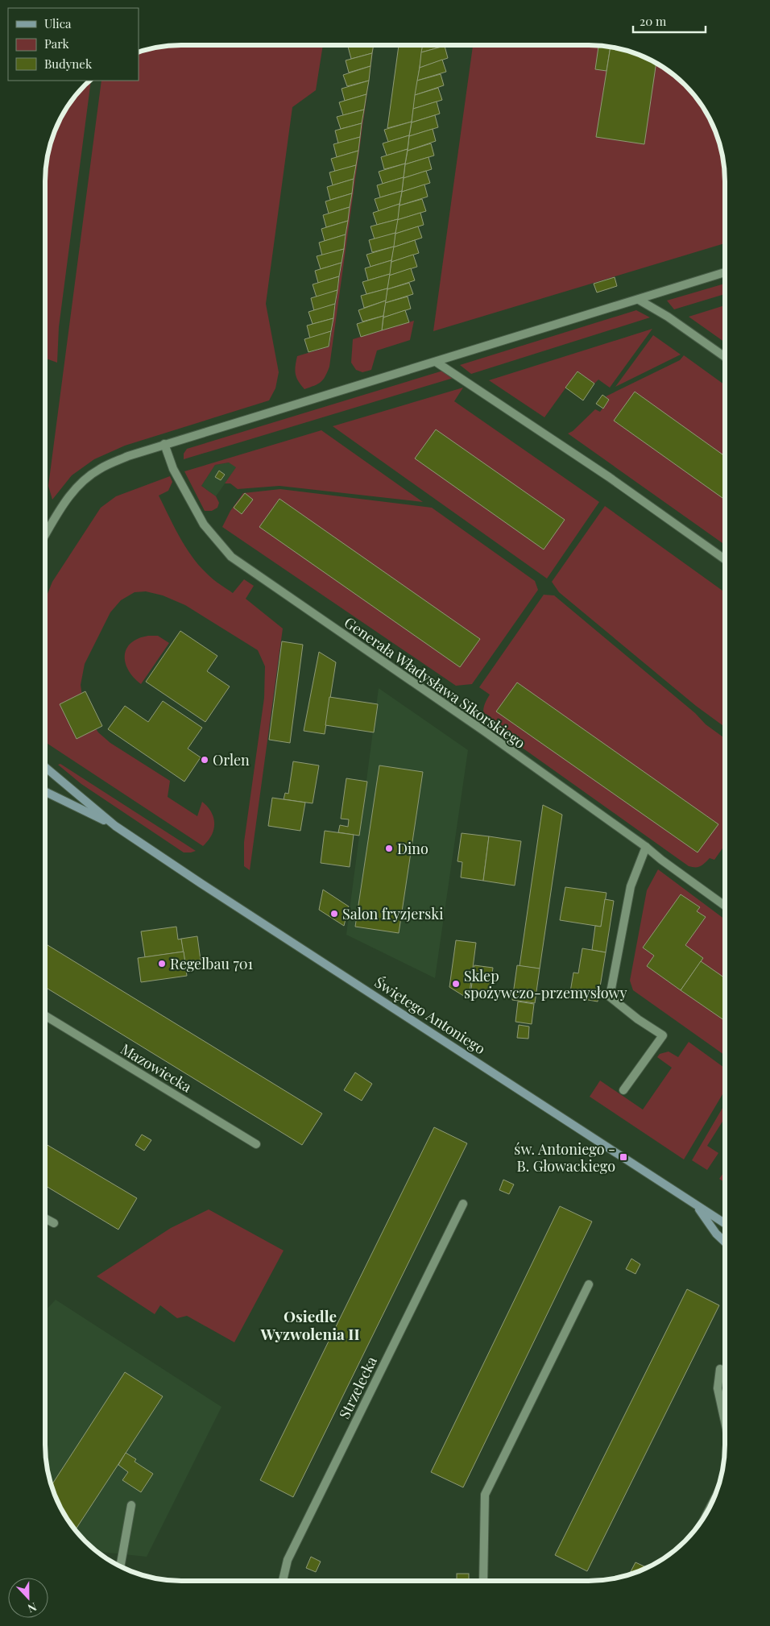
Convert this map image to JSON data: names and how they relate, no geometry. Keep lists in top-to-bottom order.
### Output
{
  "streets": {
    "street": [
      "Generała Władysława Sikorskiego",
      "Świętego Antoniego",
      "Mazowiecka",
      "Strzelecka"
    ]
  },
  "districts": ["Osiedle Wyzwolenia II"],
  "places": {
    "other": [
      "Orlen",
      "Dino",
      "Salon fryzjerski",
      "Regelbau 701",
      "Sklep spożywczo-przemysłowy"
    ],
    "transit": ["św. Antoniego - B. Głowackiego"]
  },
  "legend": ["Ulica", "Park", "Budynek"],
  "scale_bar": "20 m",
  "north": "bottom"
}
